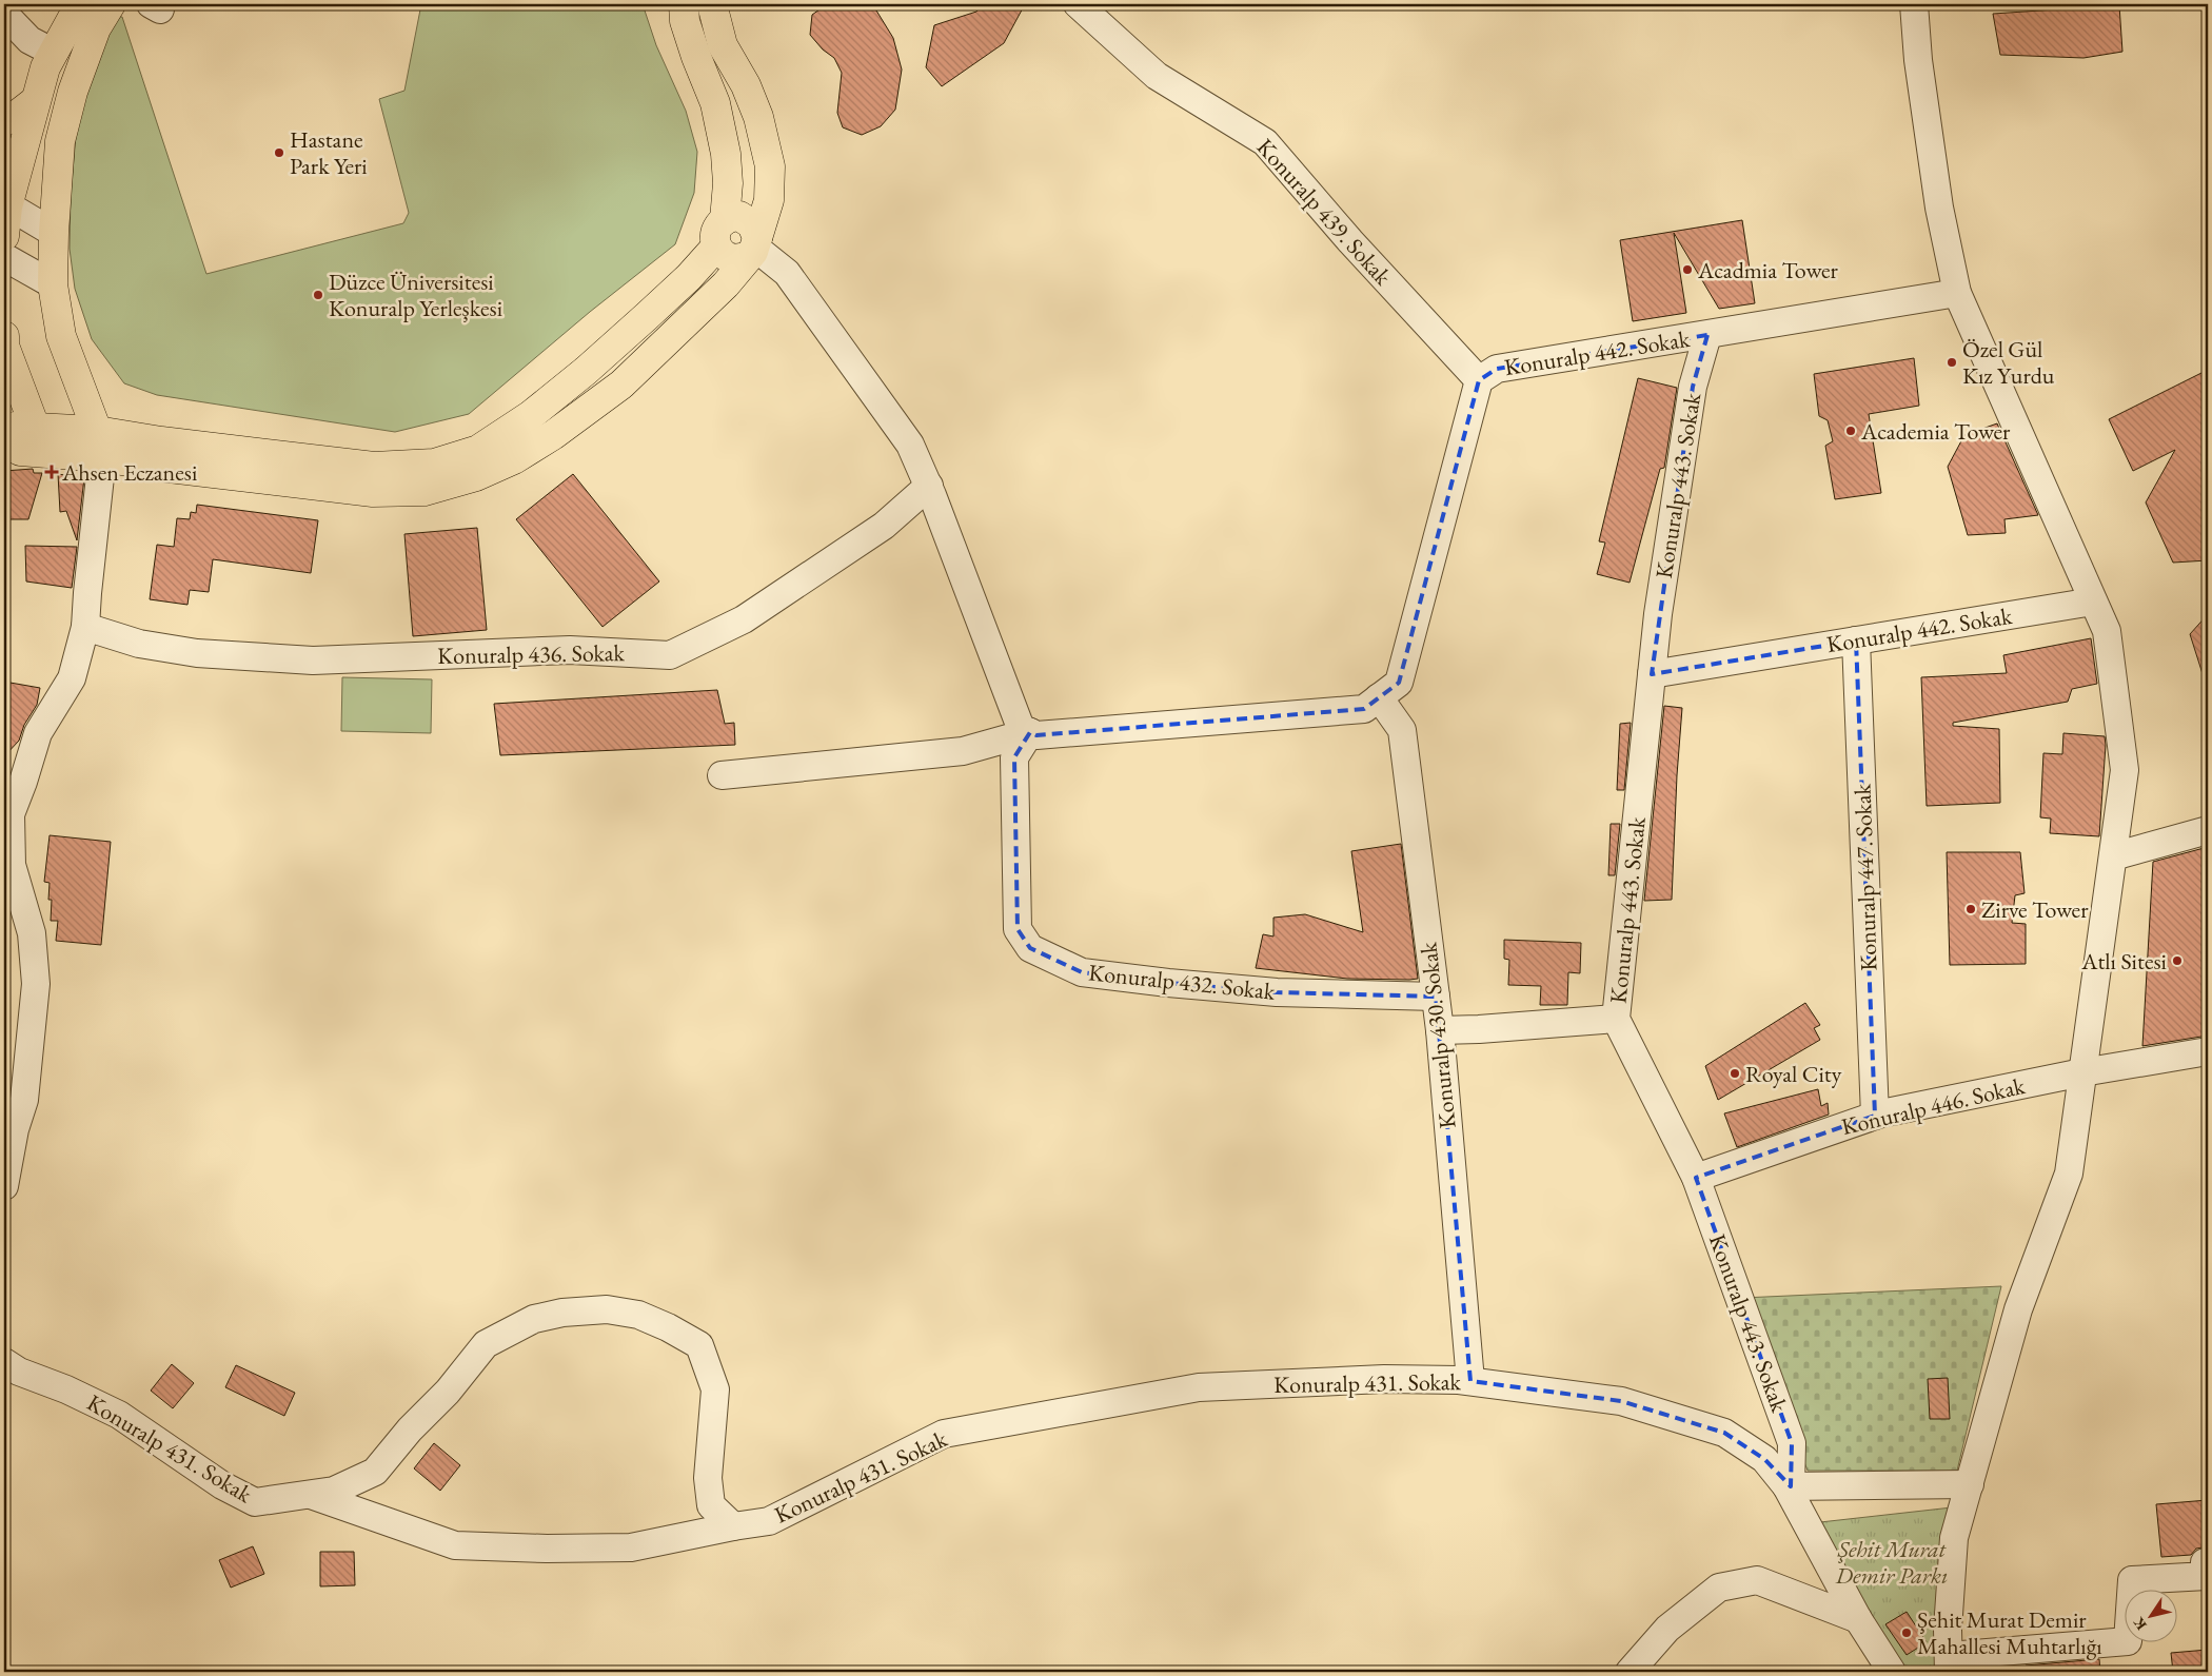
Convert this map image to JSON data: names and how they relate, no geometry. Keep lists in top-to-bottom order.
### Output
{
  "streets": {
    "street": [
      "Konuralp 439. Sokak",
      "Konuralp 442. Sokak",
      "Konuralp 443. Sokak",
      "Konuralp 436. Sokak",
      "Konuralp 447. Sokak",
      "Konuralp 432. Sokak",
      "Konuralp 430. Sokak",
      "Konuralp 446. Sokak",
      "Konuralp 431. Sokak"
    ]
  },
  "crossings": [
    ["Konuralp 439. Sokak", "Konuralp 442. Sokak"],
    ["Konuralp 442. Sokak", "Konuralp 443. Sokak"],
    ["Konuralp 442. Sokak", "Konuralp 447. Sokak"],
    ["Konuralp 442. Sokak", "Konuralp 432. Sokak"],
    ["Konuralp 442. Sokak", "Konuralp 430. Sokak"],
    ["Konuralp 443. Sokak", "Konuralp 446. Sokak"],
    ["Konuralp 443. Sokak", "Konuralp 431. Sokak"],
    ["Konuralp 447. Sokak", "Konuralp 446. Sokak"],
    ["Konuralp 432. Sokak", "Konuralp 430. Sokak"],
    ["Konuralp 430. Sokak", "Konuralp 431. Sokak"]
  ],
  "parks": ["Şehit Murat Demir Parkı"],
  "places": {
    "other": [
      "Hastane Park Yeri",
      "Acadmia Tower",
      "Düzce Üniversitesi Konuralp Yerleşkesi",
      "Özel Gül Kız Yurdu",
      "Academia Tower",
      "Zirve Tower",
      "Atlı Sitesi",
      "Royal City",
      "Şehit Murat Demir Mahallesi Muhtarlığı"
    ],
    "health": ["Ahsen Eczanesi"]
  },
  "north": "bottom left"
}
